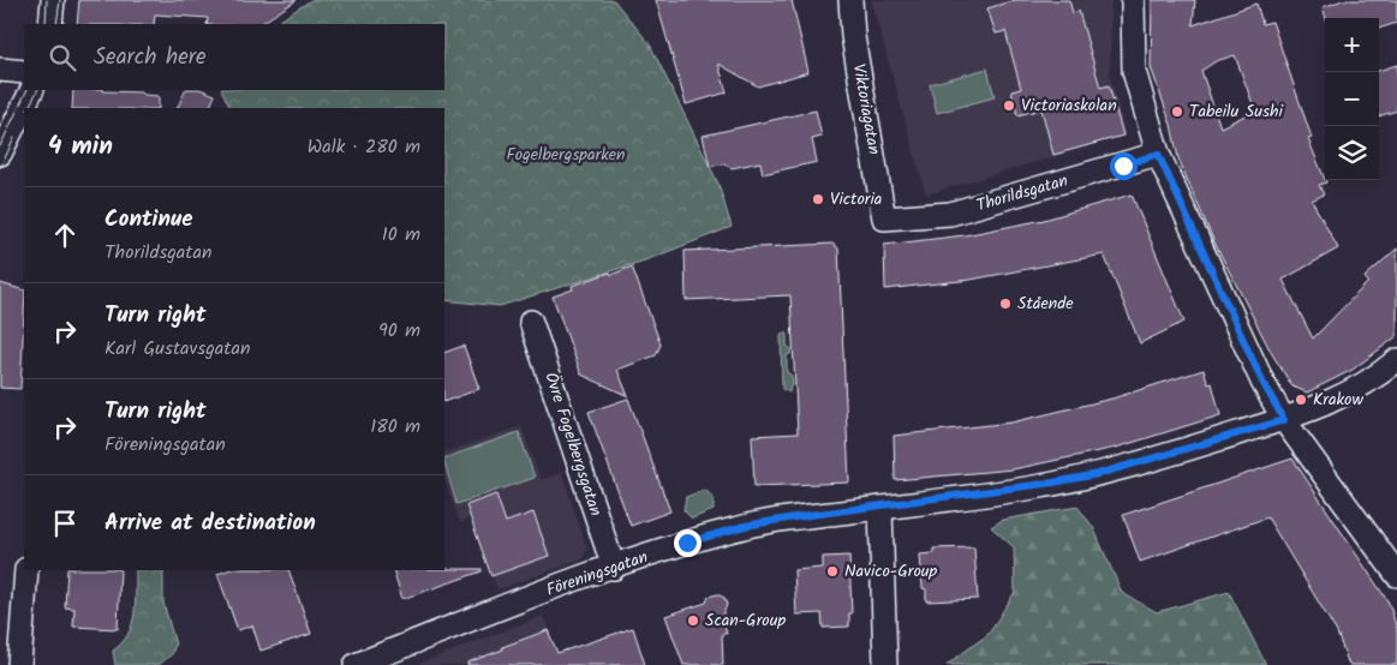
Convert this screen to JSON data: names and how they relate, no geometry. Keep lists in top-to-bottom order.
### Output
{
  "streets": {
    "street": [
      "Viktoriagatan",
      "Thorildsgatan",
      "Övre Fogelbergsgatan",
      "Föreningsgatan"
    ]
  },
  "crossings": [
    ["Viktoriagatan", "Thorildsgatan"],
    ["Övre Fogelbergsgatan", "Föreningsgatan"]
  ],
  "parks": ["Fogelbergsparken"],
  "places": [
    "Victoriaskolan",
    "Tabeilu Sushi",
    "Victoria",
    "Stående",
    "Krakow",
    "Navico-Group",
    "Scan-Group"
  ],
  "page": {
    "map_buttons": ["+", "−"],
    "search": "Search here",
    "heading": ["4 min", "Walk · 280 m"],
    "list": [
      ["Continue", "Thorildsgatan", "10 m"],
      ["Turn right", "Karl Gustavsgatan", "90 m"],
      ["Turn right", "Föreningsgatan", "180 m"],
      "Arrive at destination"
    ]
  }
}
